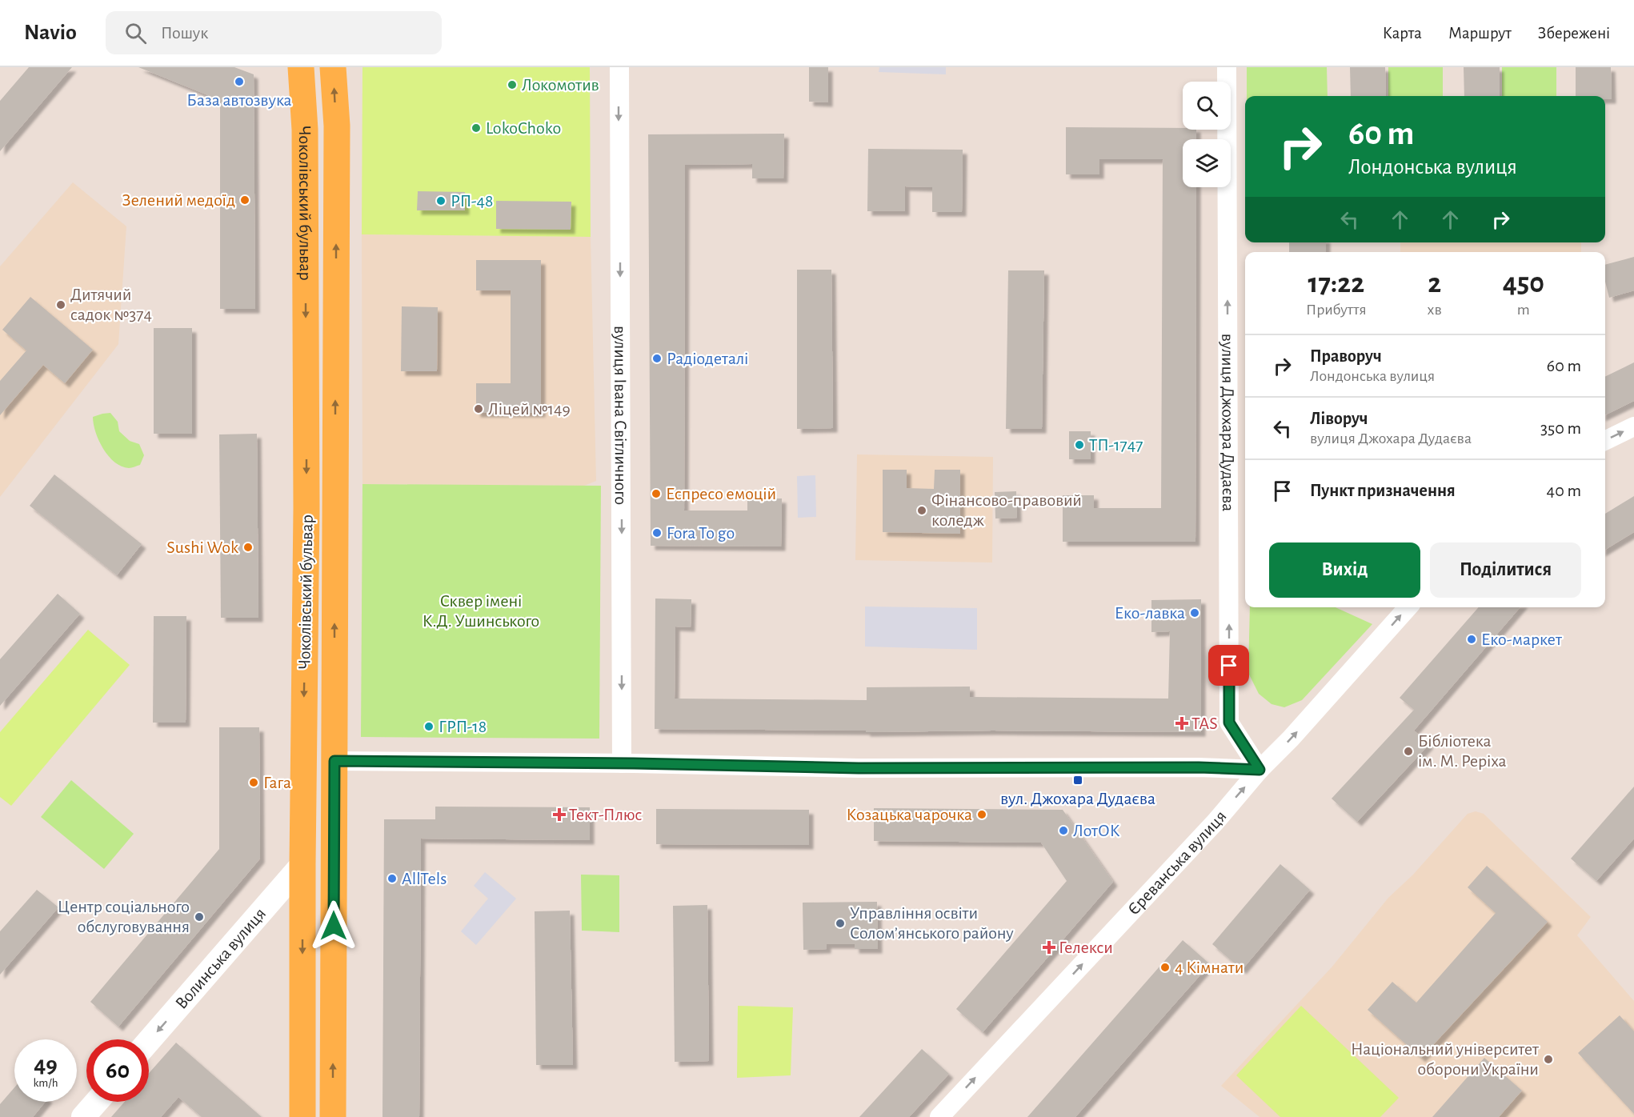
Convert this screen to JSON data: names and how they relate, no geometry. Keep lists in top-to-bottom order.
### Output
{
  "streets": {
    "main road": ["Чоколівський бульвар"],
    "street": [
      "вулиця Івана Світличного",
      "вулиця Джохара Дудаєва",
      "Єреванська вулиця",
      "Волинська вулиця"
    ]
  },
  "crossings": [
    ["Чоколівський бульвар", "Волинська вулиця"],
    ["вулиця Джохара Дудаєва", "Єреванська вулиця"]
  ],
  "one_way": [
    "вулиця Івана Світличного",
    "вулиця Джохара Дудаєва",
    "Єреванська вулиця",
    "Волинська вулиця"
  ],
  "parks": ["Сквер імені К.Д. Ушинського"],
  "places": {
    "other": [
      "База автозвука",
      "Локомотив",
      "LokoChoko",
      "Зелений медоїд",
      "РП-48",
      "Дитячий садок №374",
      "Радіодеталі",
      "Ліцей №149",
      "ТП-1747",
      "Еспресо емоцій",
      "Фінансово-правовий коледж",
      "Fora To go",
      "Sushi Wok",
      "Еко-лавка",
      "Еко-маркет",
      "ГРП-18",
      "Бібліотека ім. М. Реріха",
      "Гага",
      "Козацька чарочка",
      "ЛотОК",
      "AllTels",
      "Центр соціального обслуговування",
      "Управління освіти Солом’янського району",
      "4 Кімнати",
      "Національний університет оборони України"
    ],
    "health": ["TAS", "Тект-Плюс", "Гелекси"],
    "transit": ["вул. Джохара Дудаєва"]
  },
  "page": {
    "header": "Navio",
    "search": "Пошук",
    "nav": ["Карта", "Маршрут", "Збережені"],
    "turn": ["60 m", "Лондонська вулиця"],
    "eta": [
      "17:22",
      "Прибуття",
      "2",
      "хв",
      "450",
      "m"
    ],
    "list": [
      {
        "name": "Праворуч",
        "note": "Лондонська вулиця",
        "value": "60 m"
      },
      {
        "name": "Ліворуч",
        "note": "вулиця Джохара Дудаєва",
        "value": "350 m"
      },
      {
        "name": "Пункт призначення",
        "value": "40 m"
      }
    ],
    "buttons": ["Вихід", "Поділитися"],
    "speed": "49 km/h",
    "limit": "60"
  }
}
